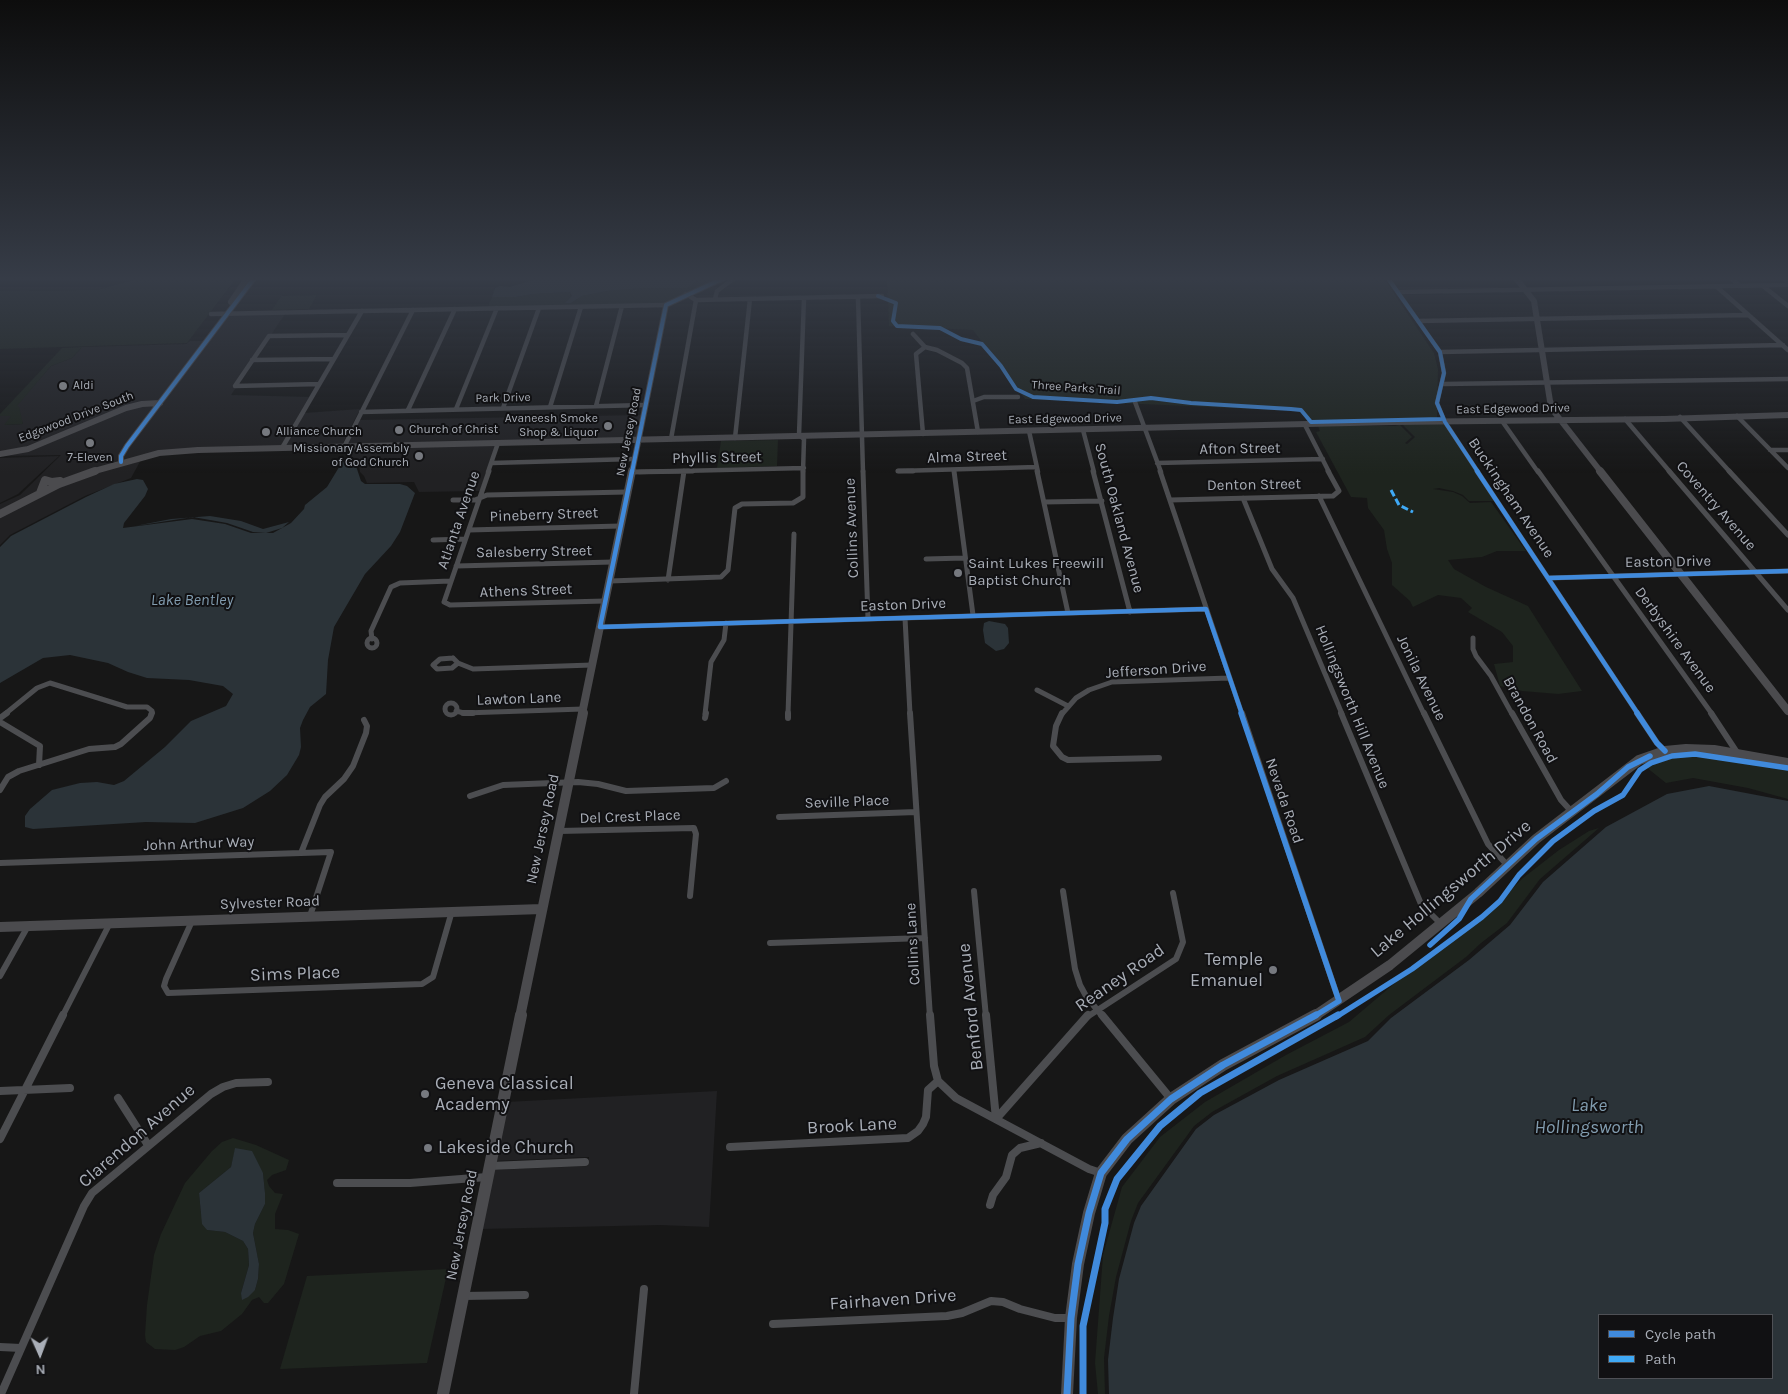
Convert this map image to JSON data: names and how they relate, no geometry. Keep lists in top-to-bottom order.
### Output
{
  "streets": {
    "street": [
      "Park Drive",
      "East Edgewood Drive",
      "Edgewood Drive South",
      "New Jersey Road",
      "Afton Street",
      "Alma Street",
      "Phyllis Street",
      "Denton Street",
      "Buckingham Avenue",
      "Coventry Avenue",
      "Pineberry Street",
      "South Oakland Avenue",
      "Atlanta Avenue",
      "Collins Avenue",
      "Salesberry Street",
      "Easton Drive",
      "Athens Street",
      "Derbyshire Avenue",
      "Jefferson Drive",
      "Jonila Avenue",
      "Lawton Lane",
      "Hollingsworth Hill Avenue",
      "Brandon Road",
      "Nevada Road",
      "Seville Place",
      "Del Crest Place",
      "John Arthur Way",
      "Lake Hollingsworth Drive",
      "Sylvester Road",
      "Collins Lane",
      "Sims Place",
      "Reaney Road",
      "Benford Avenue",
      "Brook Lane",
      "Clarendon Avenue",
      "Fairhaven Drive"
    ],
    "cycle path": ["Three Parks Trail"]
  },
  "crossings": [
    ["Park Drive", "New Jersey Road"],
    ["East Edgewood Drive", "New Jersey Road"],
    ["East Edgewood Drive", "Buckingham Avenue"],
    ["East Edgewood Drive", "Coventry Avenue"],
    ["East Edgewood Drive", "South Oakland Avenue"],
    ["East Edgewood Drive", "Atlanta Avenue"],
    ["East Edgewood Drive", "Collins Avenue"],
    ["East Edgewood Drive", "Derbyshire Avenue"],
    ["East Edgewood Drive", "Nevada Road"],
    ["New Jersey Road", "Phyllis Street"],
    ["New Jersey Road", "Pineberry Street"],
    ["New Jersey Road", "Salesberry Street"],
    ["New Jersey Road", "Easton Drive"],
    ["New Jersey Road", "Athens Street"],
    ["New Jersey Road", "Lawton Lane"],
    ["New Jersey Road", "Del Crest Place"],
    ["New Jersey Road", "Sylvester Road"],
    ["Afton Street", "Denton Street"],
    ["Afton Street", "Nevada Road"],
    ["Denton Street", "Jonila Avenue"],
    ["Denton Street", "Hollingsworth Hill Avenue"],
    ["Denton Street", "Nevada Road"],
    ["Buckingham Avenue", "Easton Drive"],
    ["Buckingham Avenue", "Lake Hollingsworth Drive"],
    ["Coventry Avenue", "Easton Drive"],
    ["Pineberry Street", "Atlanta Avenue"],
    ["South Oakland Avenue", "Easton Drive"],
    ["Atlanta Avenue", "Salesberry Street"],
    ["Atlanta Avenue", "Athens Street"],
    ["Collins Avenue", "Easton Drive"],
    ["Easton Drive", "Derbyshire Avenue"],
    ["Easton Drive", "Nevada Road"],
    ["Easton Drive", "Collins Lane"],
    ["Derbyshire Avenue", "Lake Hollingsworth Drive"],
    ["Jefferson Drive", "Nevada Road"],
    ["Jonila Avenue", "Lake Hollingsworth Drive"],
    ["Hollingsworth Hill Avenue", "Lake Hollingsworth Drive"],
    ["Brandon Road", "Lake Hollingsworth Drive"],
    ["Nevada Road", "Lake Hollingsworth Drive"],
    ["Seville Place", "Collins Lane"],
    ["John Arthur Way", "Sylvester Road"],
    ["Lake Hollingsworth Drive", "Fairhaven Drive"],
    ["Sylvester Road", "Sims Place"],
    ["Collins Lane", "Brook Lane"],
    ["Reaney Road", "Benford Avenue"]
  ],
  "water": ["Lake Bentley", "Lake Hollingsworth"],
  "places": [
    "Aldi",
    "Avaneesh Smoke Shop & Liquor",
    "Church of Christ",
    "Alliance Church",
    "7-Eleven",
    "Missionary Assembly of God Church",
    "Saint Lukes Freewill Baptist Church",
    "Temple Emanuel",
    "Geneva Classical Academy",
    "Lakeside Church"
  ],
  "legend": ["Cycle path", "Path"],
  "north": "bottom"
}
